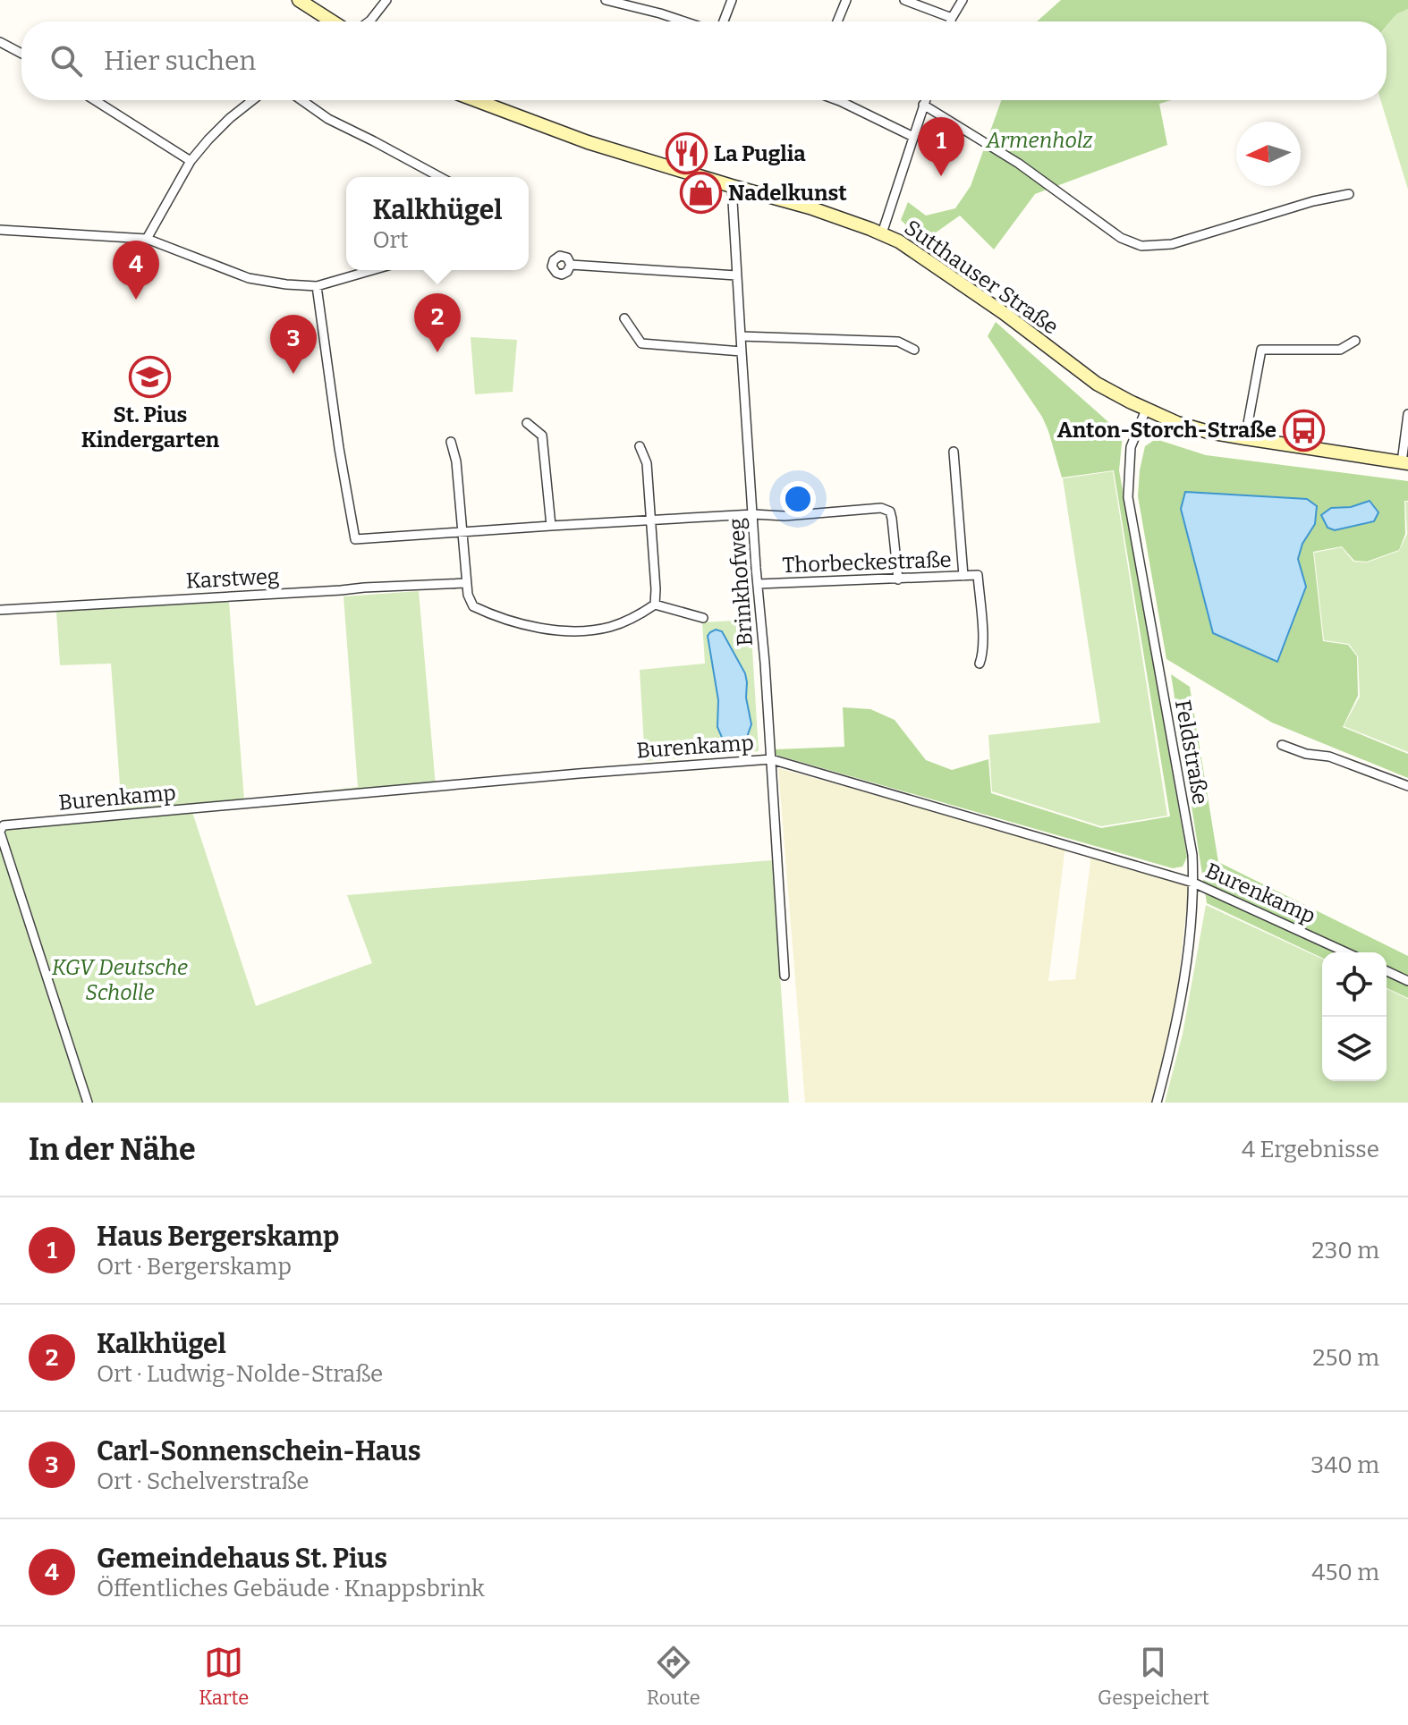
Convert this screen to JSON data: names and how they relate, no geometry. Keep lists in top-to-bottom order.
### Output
{
  "streets": {
    "street": [
      "Sutthauser Straße",
      "Thorbeckestraße",
      "Karstweg",
      "Brinkhofweg",
      "Burenkamp",
      "Feldstraße"
    ]
  },
  "crossings": [
    ["Sutthauser Straße", "Brinkhofweg"],
    ["Sutthauser Straße", "Feldstraße"],
    ["Thorbeckestraße", "Brinkhofweg"],
    ["Brinkhofweg", "Burenkamp"],
    ["Burenkamp", "Feldstraße"]
  ],
  "parks": ["Armenholz", "KGV Deutsche Scholle"],
  "places": {
    "restaurant": ["La Puglia"],
    "shop": ["Nadelkunst"],
    "school or university": ["St. Pius Kindergarten"],
    "bus stop": ["Anton-Storch-Straße"]
  },
  "north": "left",
  "page": {
    "search": "Hier suchen",
    "pins": [
      "1",
      "4",
      "2",
      "3"
    ],
    "popup": ["Kalkhügel", "Ort"],
    "heading": ["In der Nähe", "4 Ergebnisse"],
    "list": [
      {
        "mark": "1",
        "name": "Haus Bergerskamp",
        "note": "Ort · Bergerskamp",
        "value": "230 m"
      },
      {
        "mark": "2",
        "name": "Kalkhügel",
        "note": "Ort · Ludwig-Nolde-Straße",
        "value": "250 m"
      },
      {
        "mark": "3",
        "name": "Carl-Sonnenschein-Haus",
        "note": "Ort · Schelverstraße",
        "value": "340 m"
      },
      {
        "mark": "4",
        "name": "Gemeindehaus St. Pius",
        "note": "Öffentliches Gebäude · Knappsbrink",
        "value": "450 m"
      }
    ],
    "nav": ["Karte", "Route", "Gespeichert"]
  }
}
